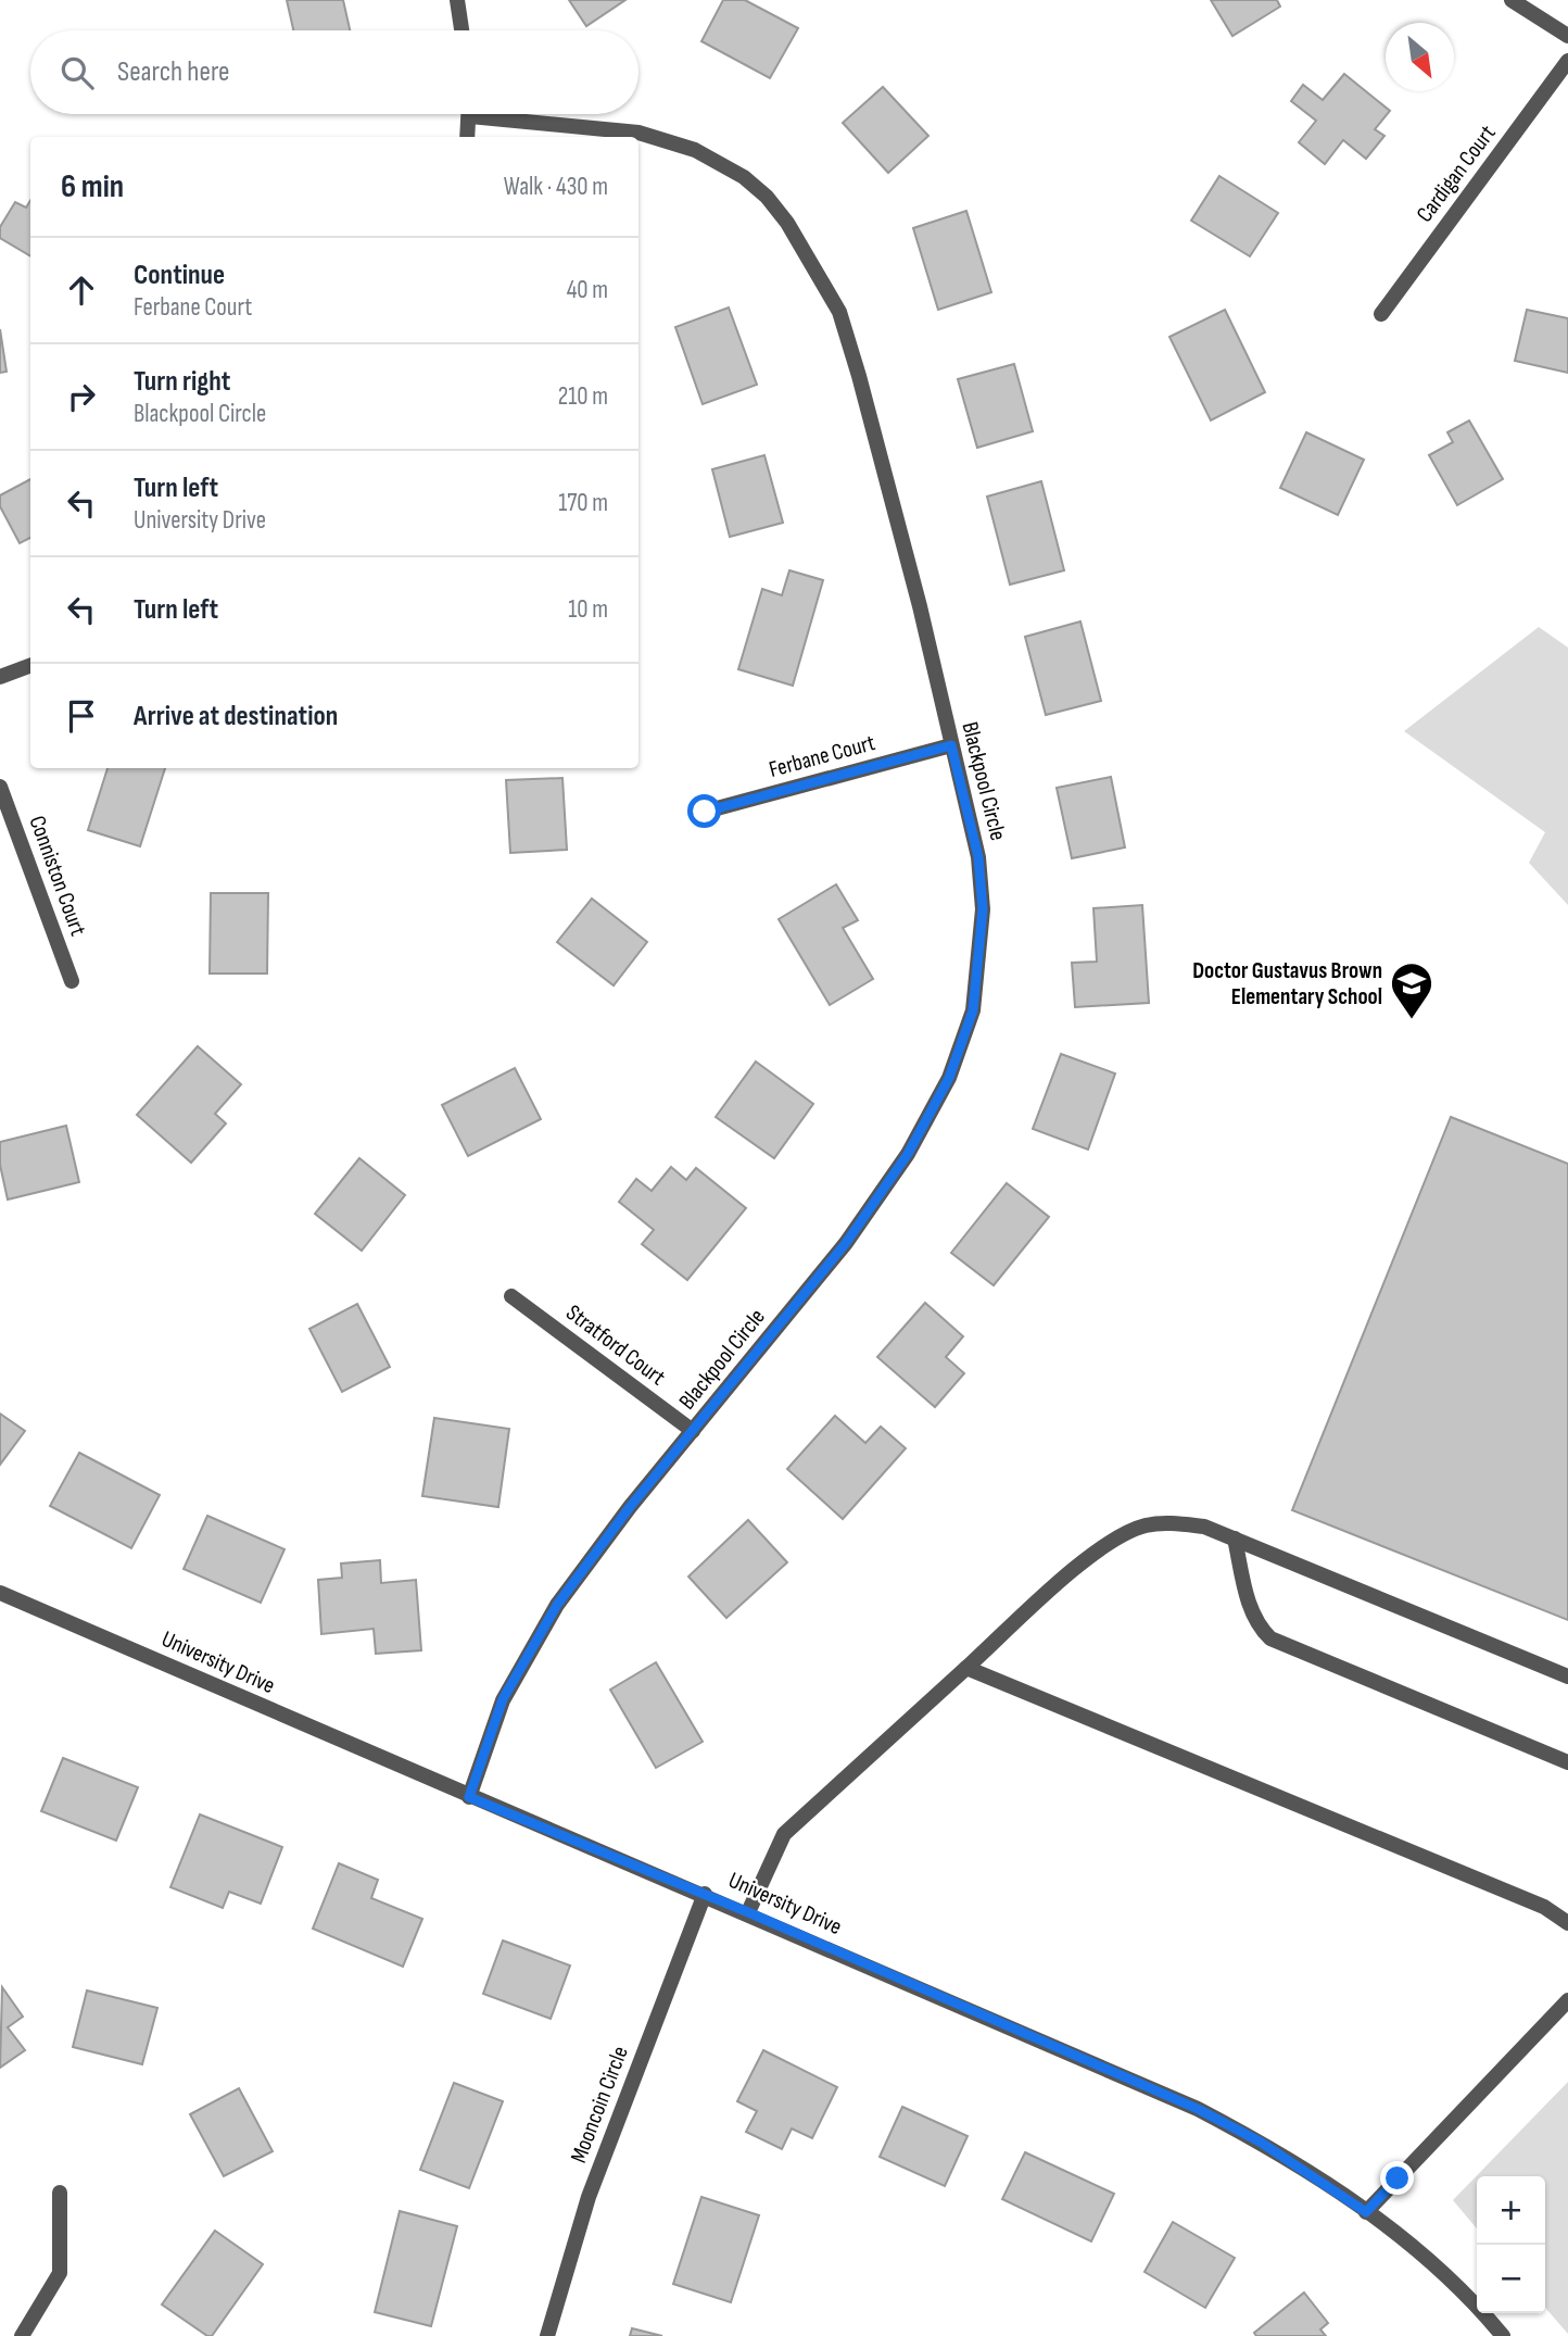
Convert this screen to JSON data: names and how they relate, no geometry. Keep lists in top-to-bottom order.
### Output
{
  "streets": {
    "street": [
      "Cardigan Court",
      "Ferbane Court",
      "Blackpool Circle",
      "Conniston Court",
      "Stratford Court",
      "University Drive",
      "Mooncoin Circle"
    ]
  },
  "crossings": [
    ["Ferbane Court", "Blackpool Circle"],
    ["Blackpool Circle", "Stratford Court"],
    ["Blackpool Circle", "University Drive"],
    ["University Drive", "Mooncoin Circle"]
  ],
  "places": {
    "school or university": ["Doctor Gustavus Brown Elementary School"]
  },
  "north": "bottom right",
  "page": {
    "search": "Search here",
    "heading": ["6 min", "Walk · 430 m"],
    "list": [
      ["Continue", "Ferbane Court", "40 m"],
      ["Turn right", "Blackpool Circle", "210 m"],
      ["Turn left", "University Drive", "170 m"],
      ["Turn left", "10 m"],
      "Arrive at destination"
    ],
    "map_buttons": ["+", "−"]
  }
}
